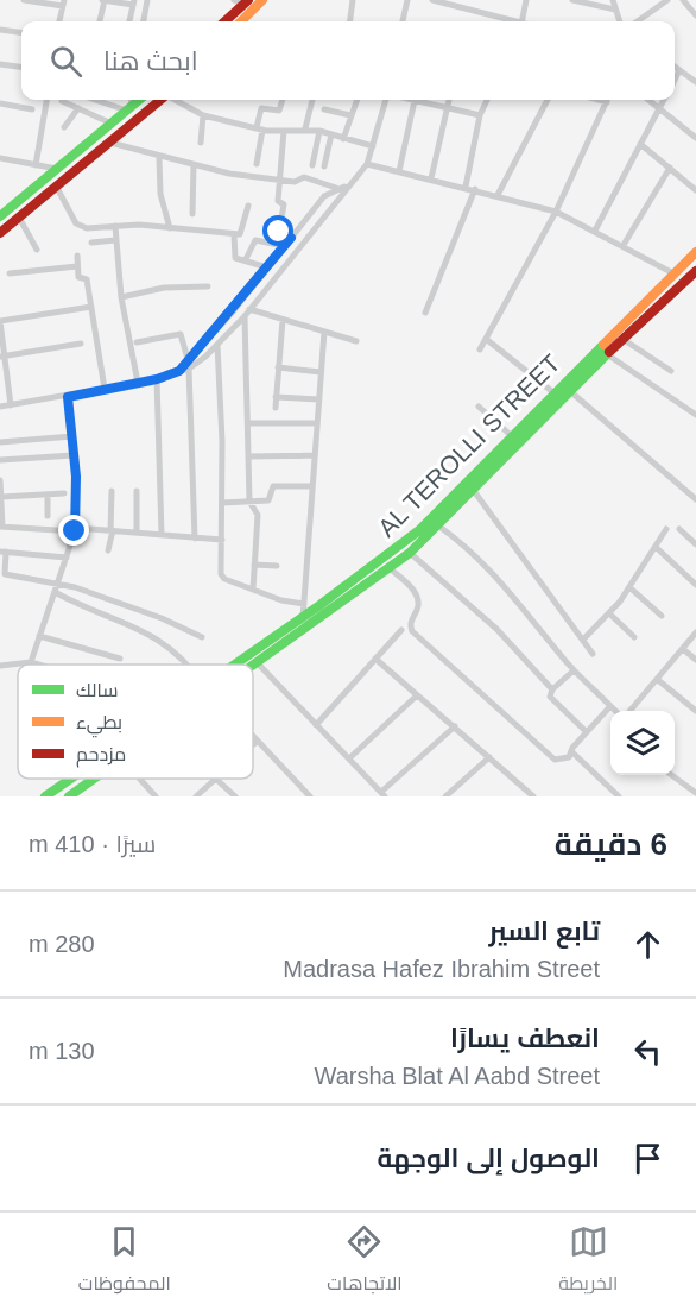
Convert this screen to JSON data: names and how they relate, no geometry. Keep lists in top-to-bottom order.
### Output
{
  "streets": {
    "street": ["AL TEROLLI STREET"]
  },
  "legend": ["سالك", "بطيء", "مزدحم"],
  "page": {
    "search": "ابحث هنا",
    "heading": ["6 دقيقة", "سيرًا · 410 m"],
    "list": [
      ["تابع السير", "Madrasa Hafez Ibrahim Street", "280 m"],
      ["انعطف يسارًا", "Warsha Blat Al Aabd Street", "130 m"],
      "الوصول إلى الوجهة"
    ],
    "nav": ["الخريطة", "الاتجاهات", "المحفوظات"]
  }
}
